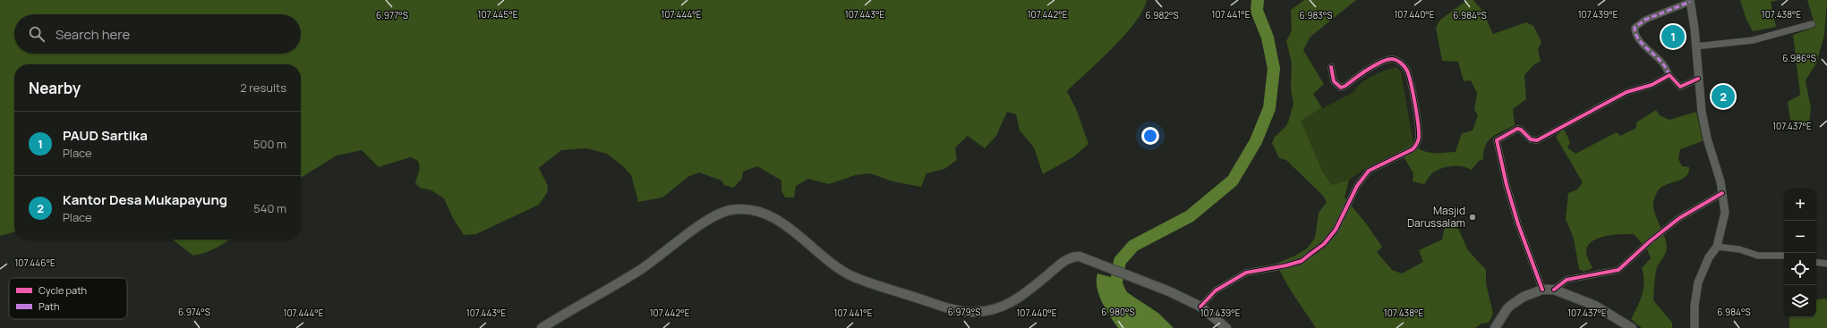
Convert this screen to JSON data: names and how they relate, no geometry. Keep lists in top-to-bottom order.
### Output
{
  "places": ["Masjid Darussalam"],
  "legend": ["Cycle path", "Path"],
  "page": {
    "search": "Search here",
    "pins": ["1", "2"],
    "heading": ["Nearby", "2 results"],
    "list": [
      {
        "mark": "1",
        "name": "PAUD Sartika",
        "note": "Place",
        "value": "500 m"
      },
      {
        "mark": "2",
        "name": "Kantor Desa Mukapayung",
        "note": "Place",
        "value": "540 m"
      }
    ],
    "map_buttons": ["+", "−"]
  },
  "coordinates": [
    "107.445°E",
    "107.444°E",
    "107.443°E",
    "107.442°E",
    "107.441°E",
    "107.440°E",
    "107.439°E",
    "107.438°E",
    "6.977°S",
    "6.982°S",
    "6.983°S",
    "6.984°S",
    "6.986°S",
    "107.437°E",
    "107.446°E",
    "6.974°S",
    "6.979°S",
    "6.980°S"
  ]
}
